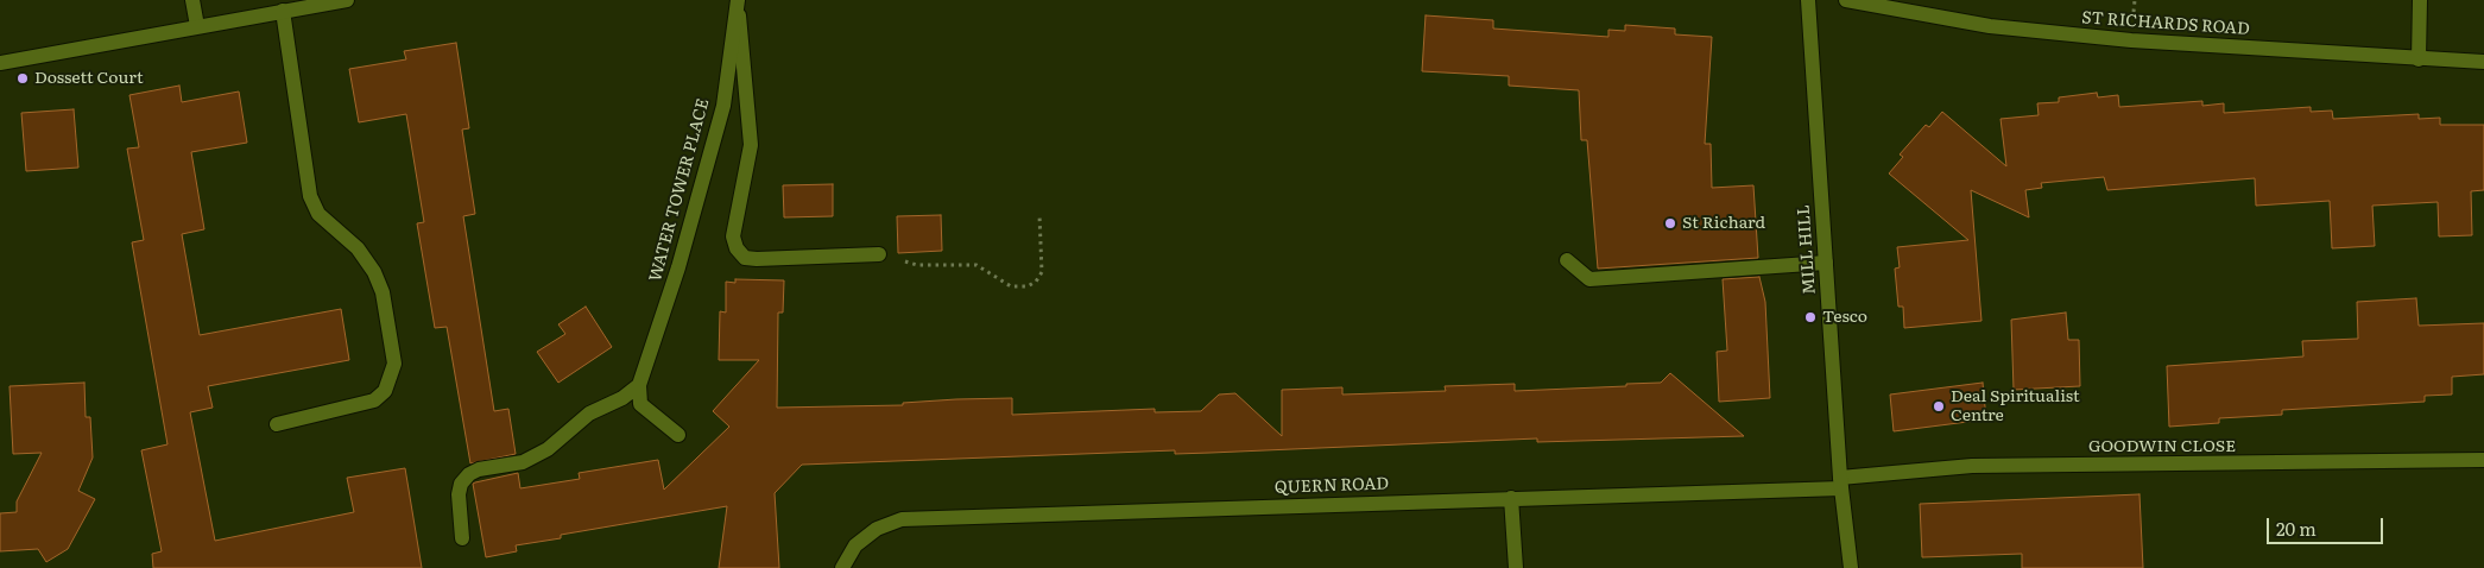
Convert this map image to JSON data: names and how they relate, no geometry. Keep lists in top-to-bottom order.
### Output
{
  "streets": {
    "street": [
      "ST RICHARDS ROAD",
      "WATER TOWER PLACE",
      "MILL HILL",
      "GOODWIN CLOSE",
      "QUERN ROAD"
    ]
  },
  "crossings": [
    ["MILL HILL", "GOODWIN CLOSE"],
    ["MILL HILL", "QUERN ROAD"],
    ["GOODWIN CLOSE", "QUERN ROAD"]
  ],
  "places": [
    "Dossett Court",
    "St Richard",
    "Tesco",
    "Deal Spiritualist Centre"
  ],
  "scale_bar": "20 m"
}
